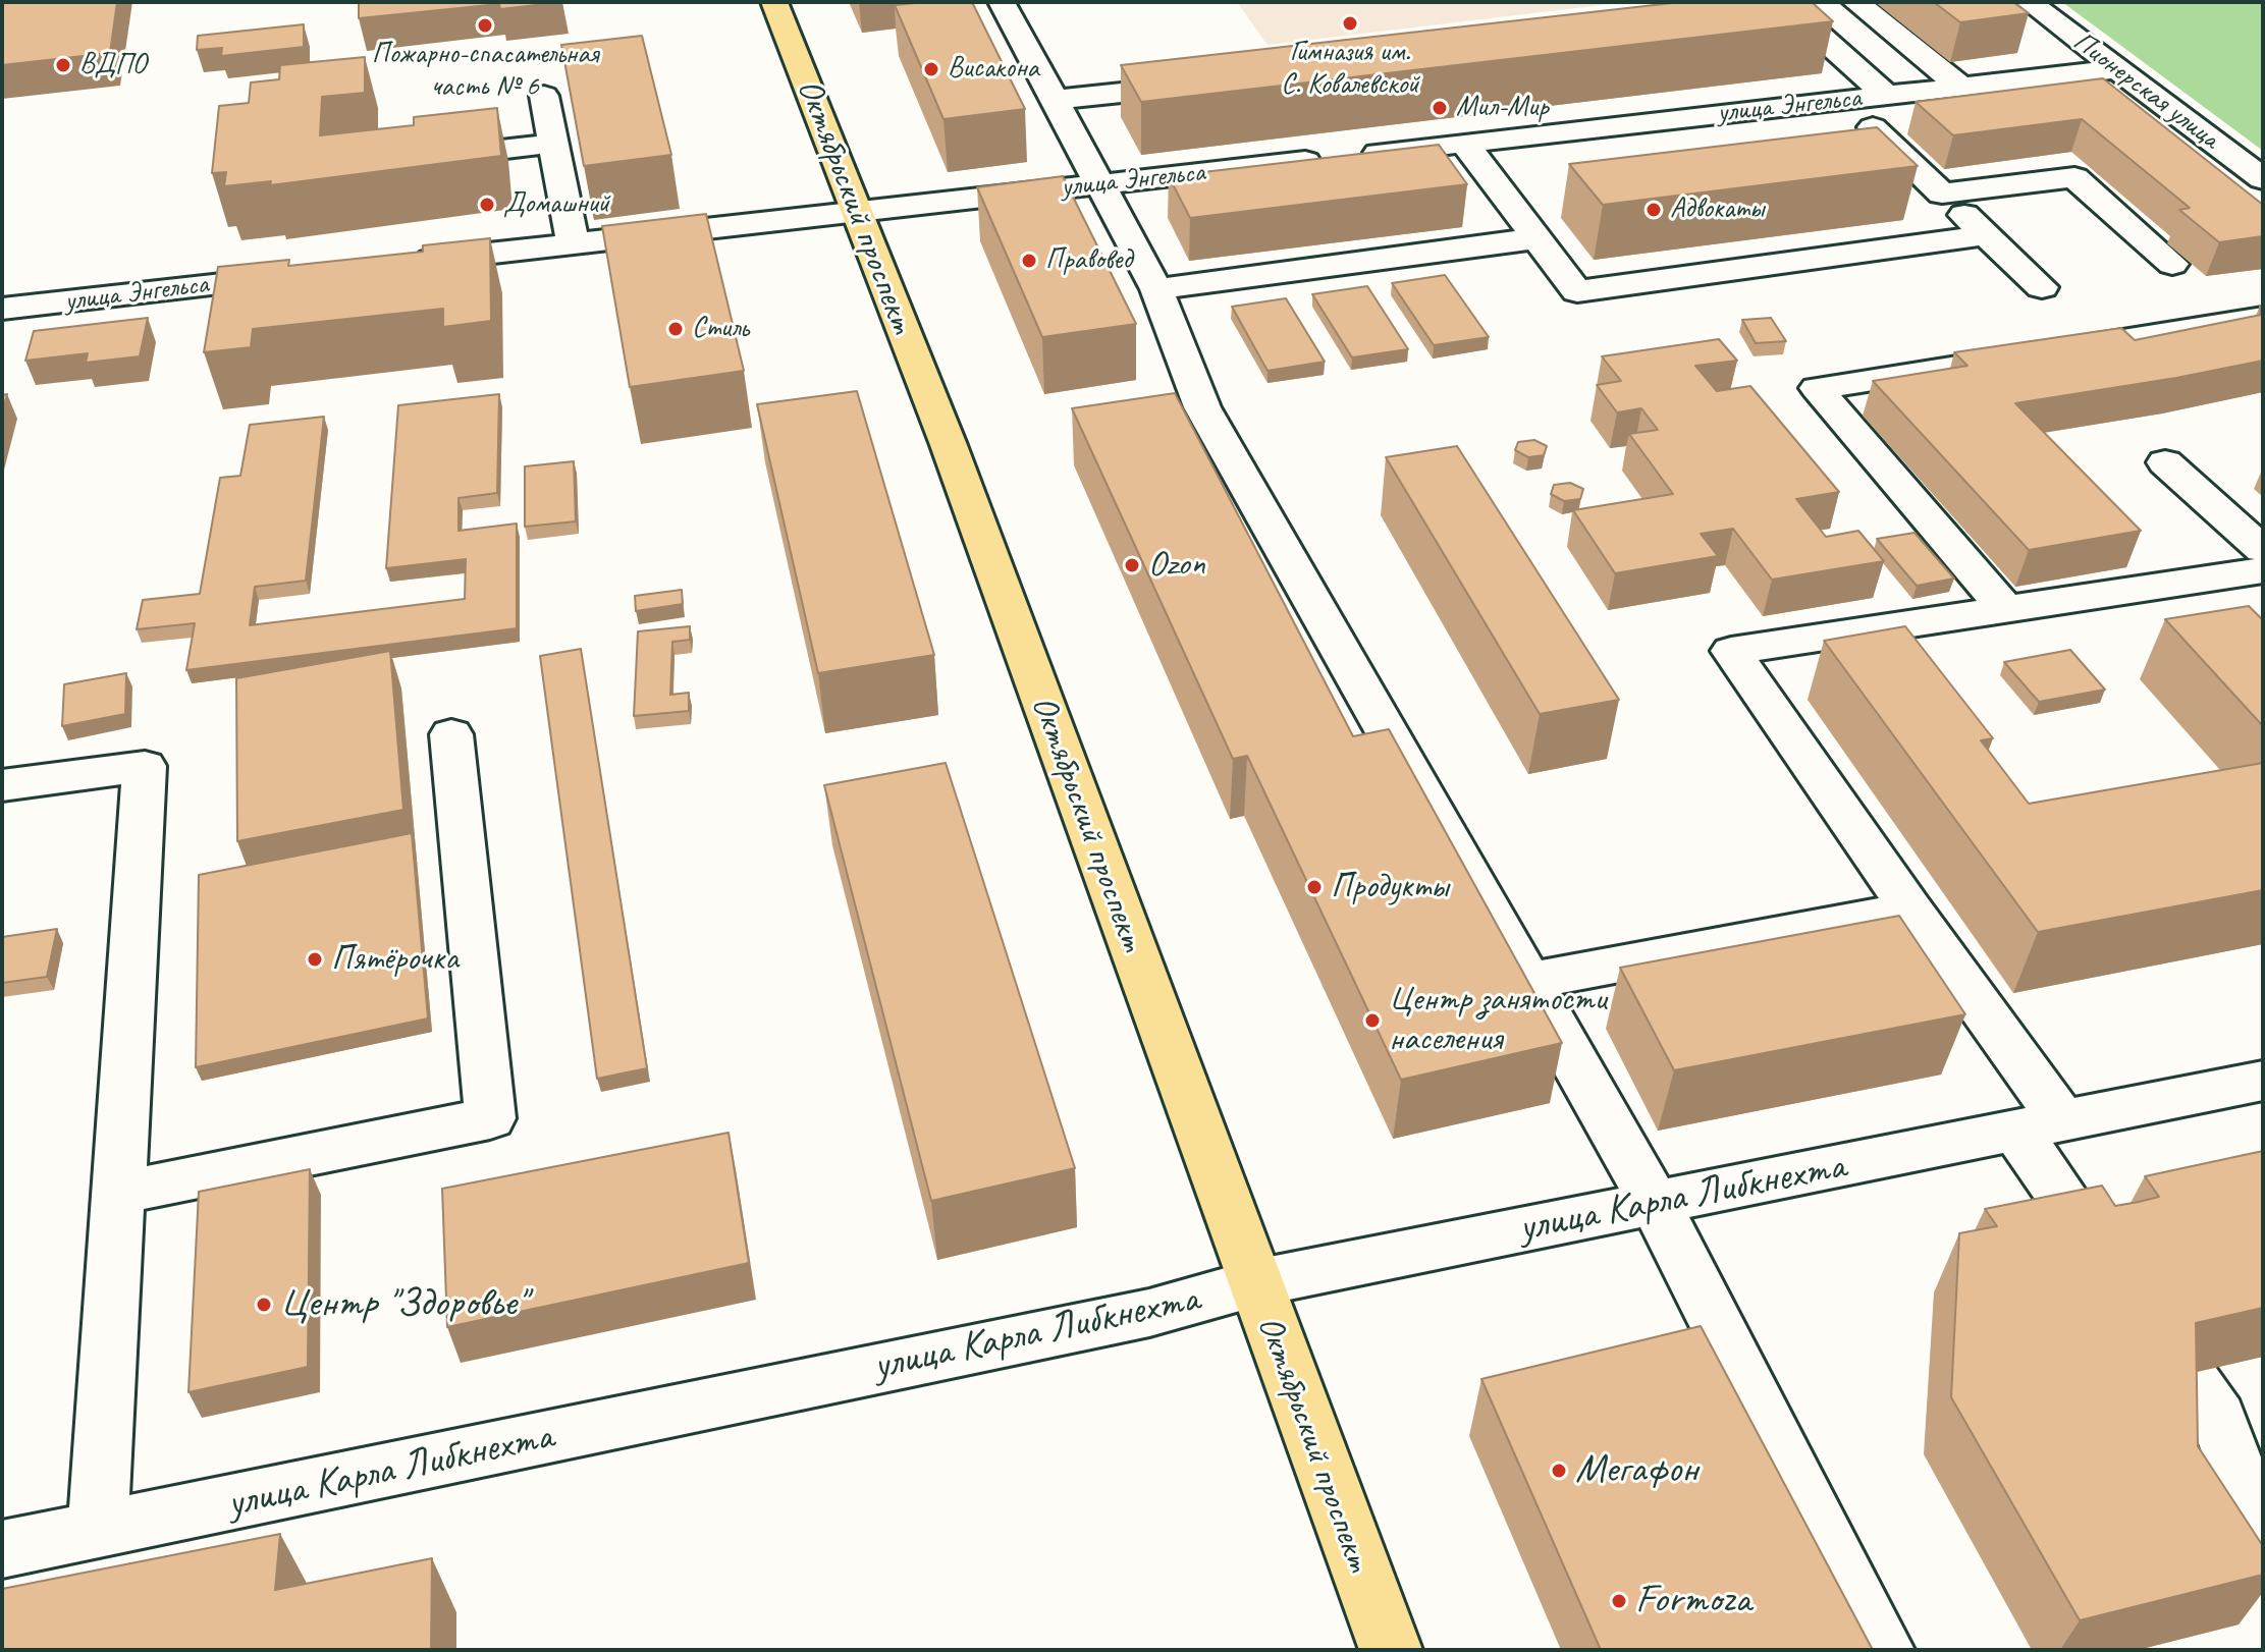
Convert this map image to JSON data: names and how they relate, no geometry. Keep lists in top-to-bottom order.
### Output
{
  "streets": {
    "main road": ["Октябрьский проспект"],
    "street": ["Пионерская улица", "улица Энгельса", "улица Карла Либкнехта"]
  },
  "crossings": [
    ["Пионерская улица", "улица Энгельса"],
    ["улица Энгельса", "Октябрьский проспект"],
    ["Октябрьский проспект", "улица Карла Либкнехта"]
  ],
  "places": [
    "Гимназия им. С. Ковалевской",
    "Пожарно-спасательная часть № 6",
    "ВДПО",
    "Висакона",
    "Мил-Мир",
    "Домашний",
    "Адвокаты",
    "Правовед",
    "Стиль",
    "Ozon",
    "Продукты",
    "Пятёрочка",
    "Центр занятости населения",
    "Центр \"Здоровье\"",
    "Мегафон",
    "Formoza"
  ]
}
